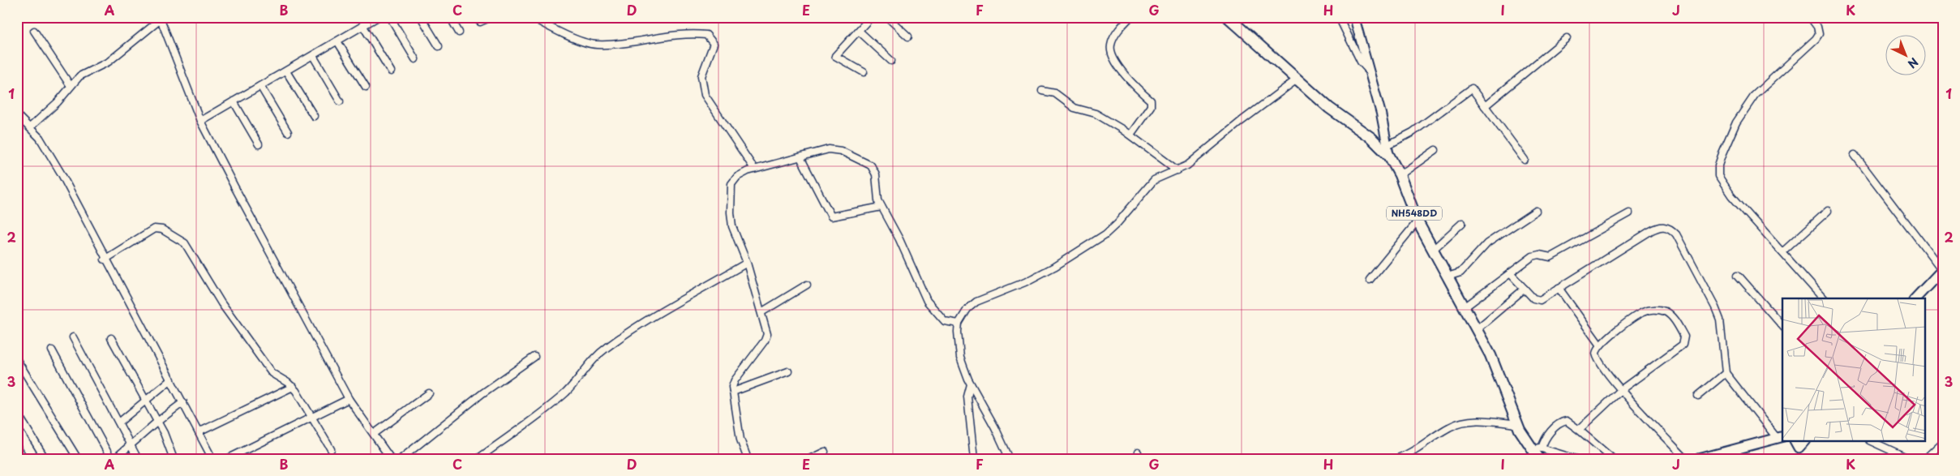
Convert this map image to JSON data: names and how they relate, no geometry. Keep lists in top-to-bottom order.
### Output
{
  "streets": {
    "highway": ["NH548DD"]
  },
  "north": "bottom right",
  "grid": {
    "columns": [
      "A",
      "B",
      "C",
      "D",
      "E",
      "F",
      "G",
      "H",
      "I",
      "J",
      "K"
    ],
    "rows": ["1", "2", "3"]
  }
}
